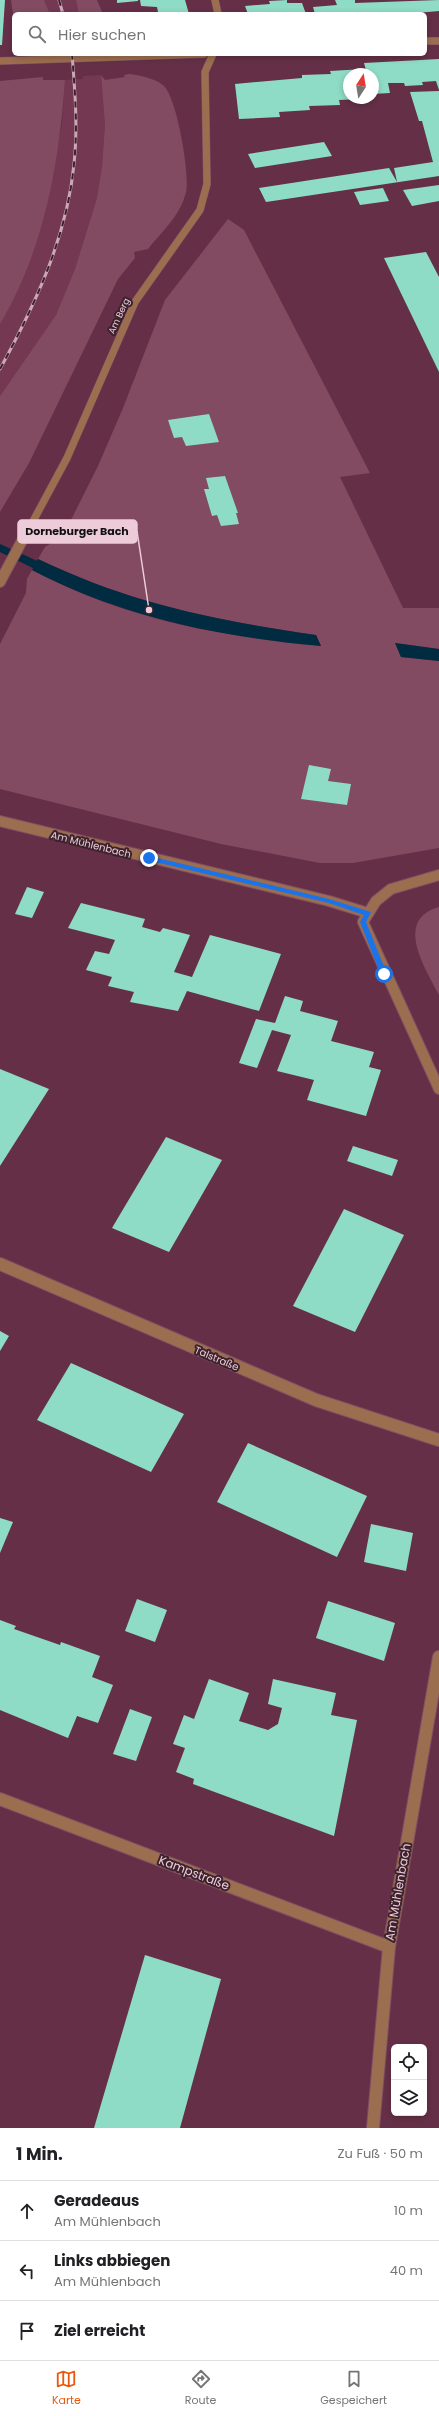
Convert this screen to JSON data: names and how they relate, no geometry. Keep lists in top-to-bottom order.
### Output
{
  "streets": {
    "street": [
      "Am Berg",
      "Am Mühlenbach",
      "Talstraße",
      "Kampstraße"
    ]
  },
  "crossings": [
    ["Am Mühlenbach", "Kampstraße"]
  ],
  "places": ["Dorneburger Bach"],
  "north": "top",
  "page": {
    "search": "Hier suchen",
    "heading": ["1 Min.", "Zu Fuß · 50 m"],
    "list": [
      ["Geradeaus", "Am Mühlenbach", "10 m"],
      ["Links abbiegen", "Am Mühlenbach", "40 m"],
      "Ziel erreicht"
    ],
    "nav": ["Karte", "Route", "Gespeichert"]
  }
}
